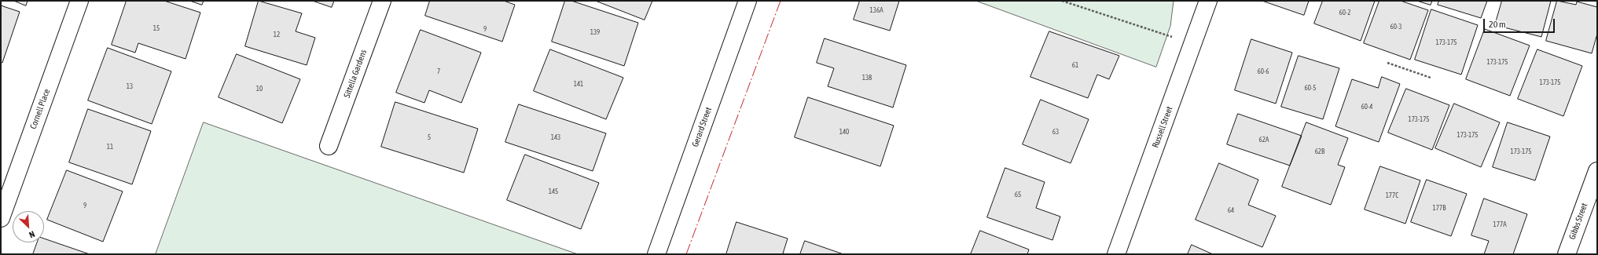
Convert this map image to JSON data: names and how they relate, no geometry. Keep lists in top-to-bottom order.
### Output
{
  "streets": {
    "street": [
      "Sittella Gardens",
      "Cornell Place",
      "Gerard Street",
      "Russell Street",
      "Gibbs Street"
    ]
  },
  "house_numbers": [
    "136A",
    "60-2",
    "60-3",
    "15",
    "9",
    "139",
    "12",
    "173-175",
    "173-175",
    "61",
    "7",
    "60-6",
    "138",
    "173-175",
    "141",
    "13",
    "60-5",
    "10",
    "60-4",
    "173-175",
    "140",
    "63",
    "173-175",
    "5",
    "143",
    "62A",
    "11",
    "62B",
    "173-175",
    "145",
    "65",
    "177C",
    "9",
    "177B",
    "64",
    "177A"
  ],
  "scale_bar": "20 m",
  "north": "bottom right"
}
